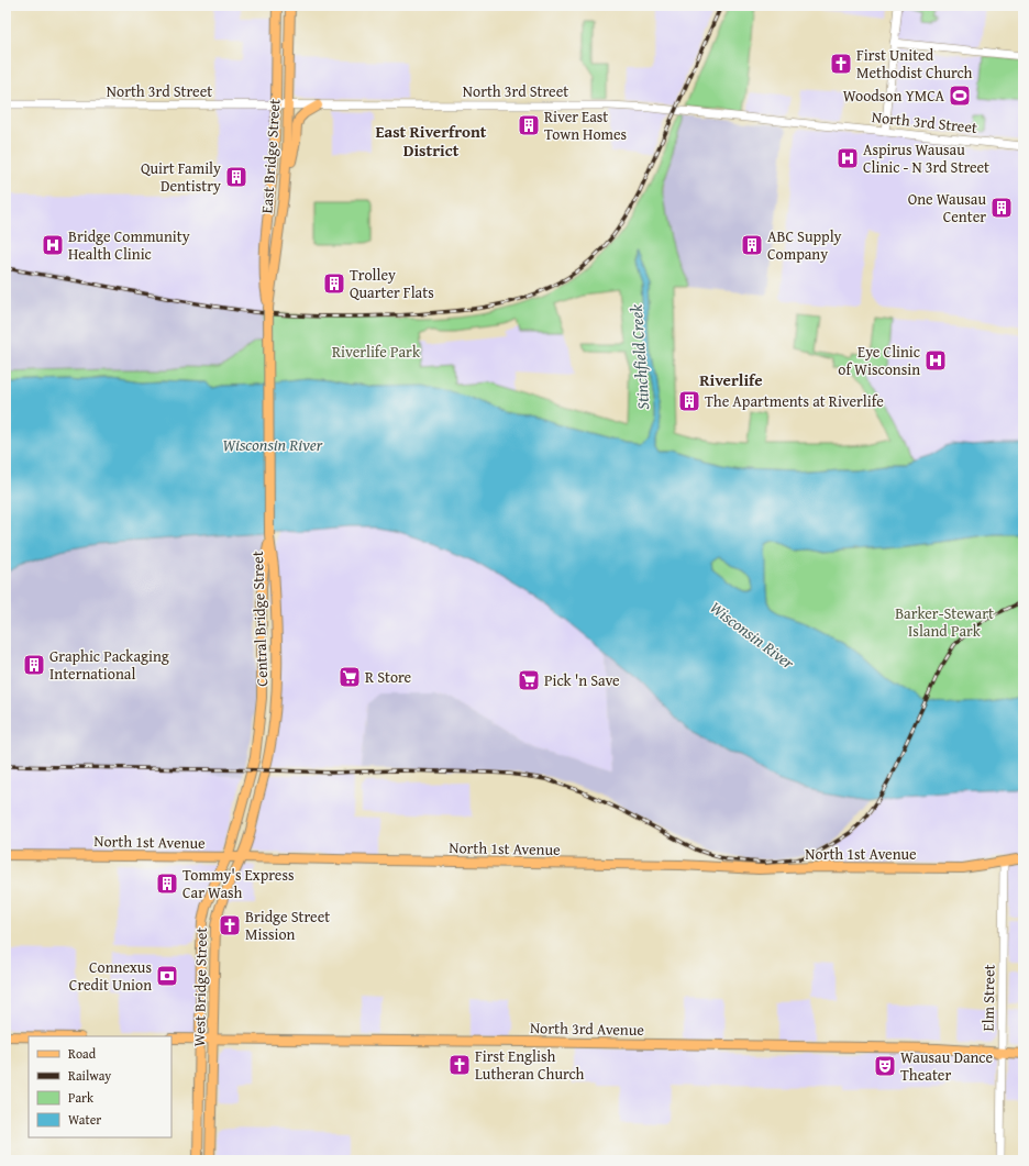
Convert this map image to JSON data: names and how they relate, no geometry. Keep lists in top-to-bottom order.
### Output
{
  "streets": {
    "main road": [
      "East Bridge Street",
      "Central Bridge Street",
      "North 1st Avenue",
      "West Bridge Street",
      "North 3rd Avenue"
    ],
    "street": ["North 3rd Street", "Elm Street"]
  },
  "crossings": [
    ["North 3rd Street", "East Bridge Street"],
    ["East Bridge Street", "Central Bridge Street"],
    ["Central Bridge Street", "West Bridge Street"],
    ["North 1st Avenue", "West Bridge Street"],
    ["North 1st Avenue", "Elm Street"],
    ["West Bridge Street", "North 3rd Avenue"],
    ["Elm Street", "North 3rd Avenue"]
  ],
  "districts": ["East Riverfront District", "Riverlife"],
  "water": ["Stinchfield Creek", "Wisconsin River"],
  "parks": ["Riverlife Park", "Barker-Stewart Island Park"],
  "places": {
    "church": ["First United Methodist Church", "Bridge Street Mission", "First English Lutheran Church"],
    "sports": ["Woodson YMCA"],
    "building": [
      "River East Town Homes",
      "Quirt Family Dentistry",
      "One Wausau Center",
      "ABC Supply Company",
      "Trolley Quarter Flats",
      "The Apartments at Riverlife",
      "Graphic Packaging International",
      "Tommy's Express Car Wash"
    ],
    "hospital": ["Aspirus Wausau Clinic - N 3rd Street", "Bridge Community Health Clinic", "Eye Clinic of Wisconsin"],
    "supermarket": ["R Store", "Pick 'n Save"],
    "bank": ["Connexus Credit Union"],
    "theatre": ["Wausau Dance Theater"]
  },
  "legend": [
    "Road",
    "Railway",
    "Park",
    "Water"
  ]
}
